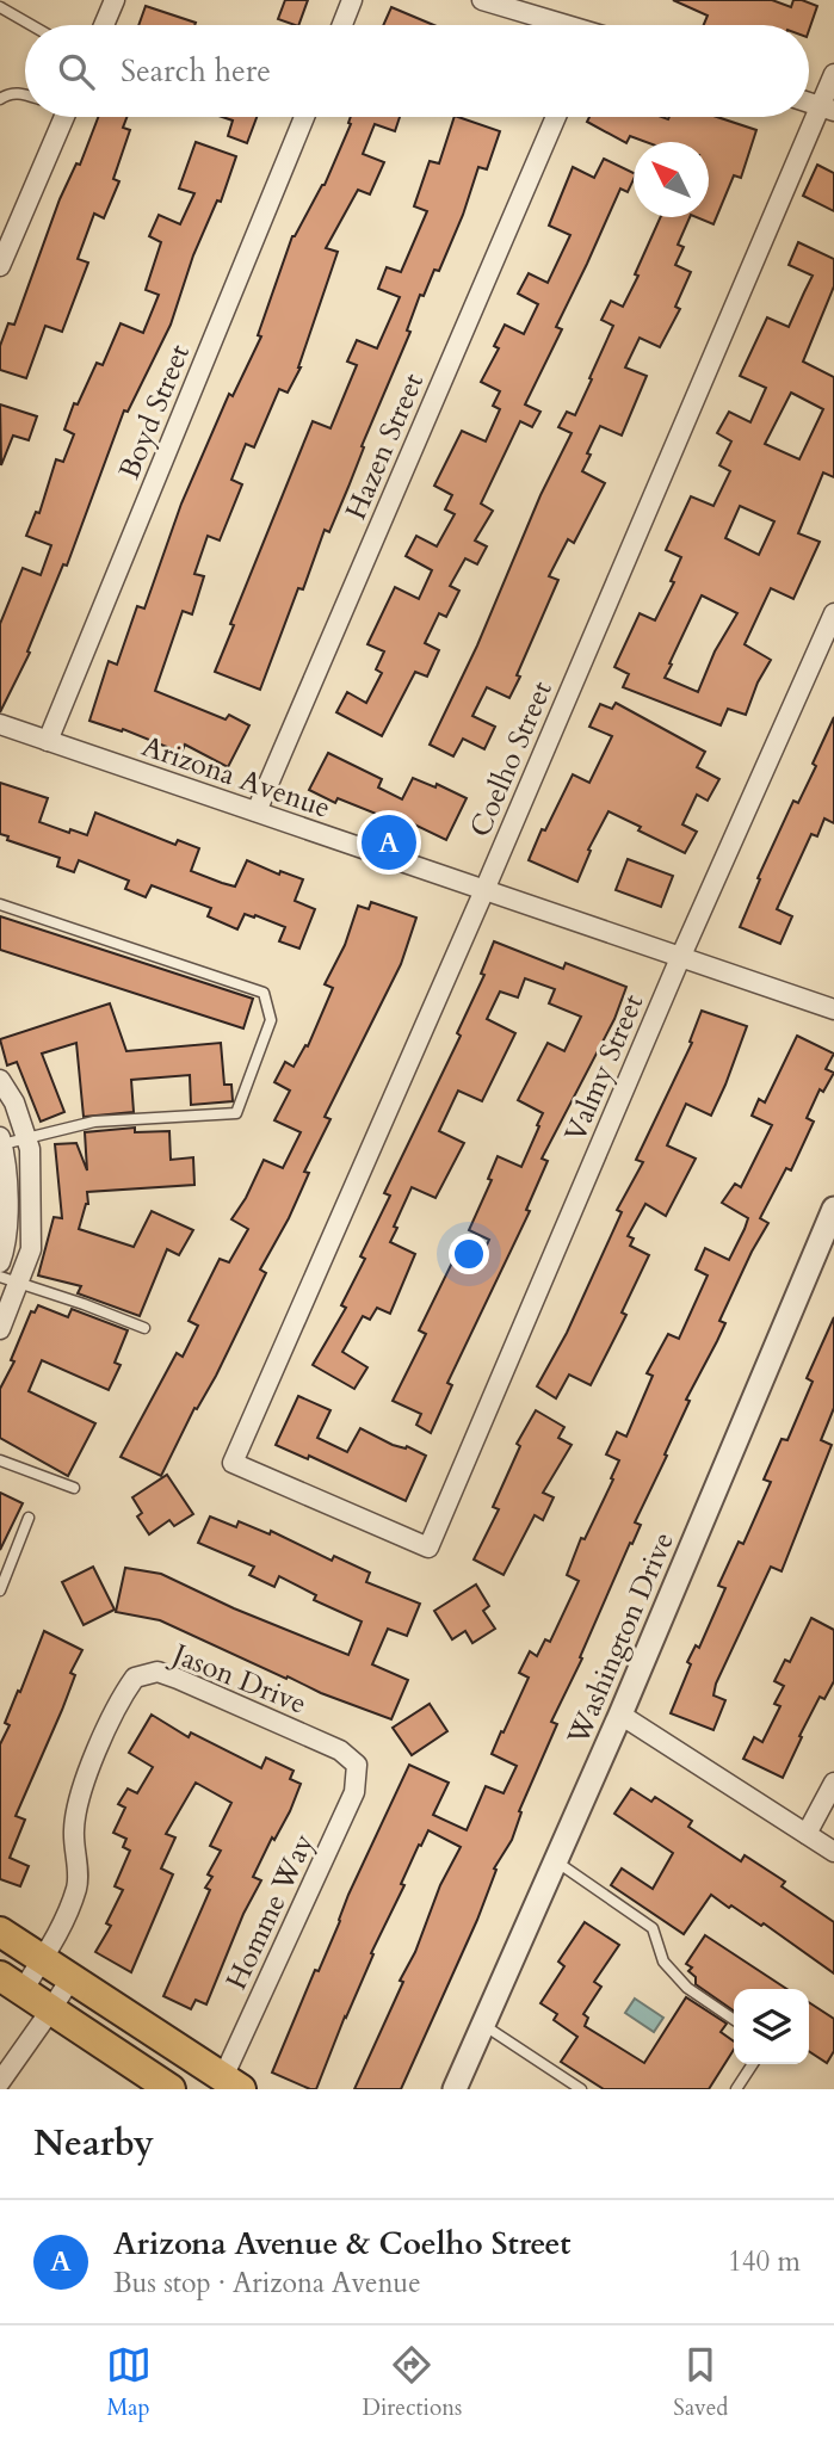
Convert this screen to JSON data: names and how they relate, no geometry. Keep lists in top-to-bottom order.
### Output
{
  "streets": {
    "street": [
      "Boyd Street",
      "Hazen Street",
      "Coelho Street",
      "Arizona Avenue",
      "Valmy Street",
      "Washington Drive",
      "Jason Drive",
      "Homme Way"
    ]
  },
  "crossings": [
    ["Boyd Street", "Arizona Avenue"],
    ["Hazen Street", "Arizona Avenue"],
    ["Coelho Street", "Arizona Avenue"],
    ["Coelho Street", "Valmy Street"],
    ["Arizona Avenue", "Valmy Street"],
    ["Jason Drive", "Homme Way"]
  ],
  "north": "top left",
  "page": {
    "search": "Search here",
    "pins": "A",
    "heading": "Nearby",
    "list": [
      {
        "mark": "A",
        "name": "Arizona Avenue & Coelho Street",
        "note": "Bus stop · Arizona Avenue",
        "value": "140 m"
      }
    ],
    "nav": ["Map", "Directions", "Saved"]
  }
}
